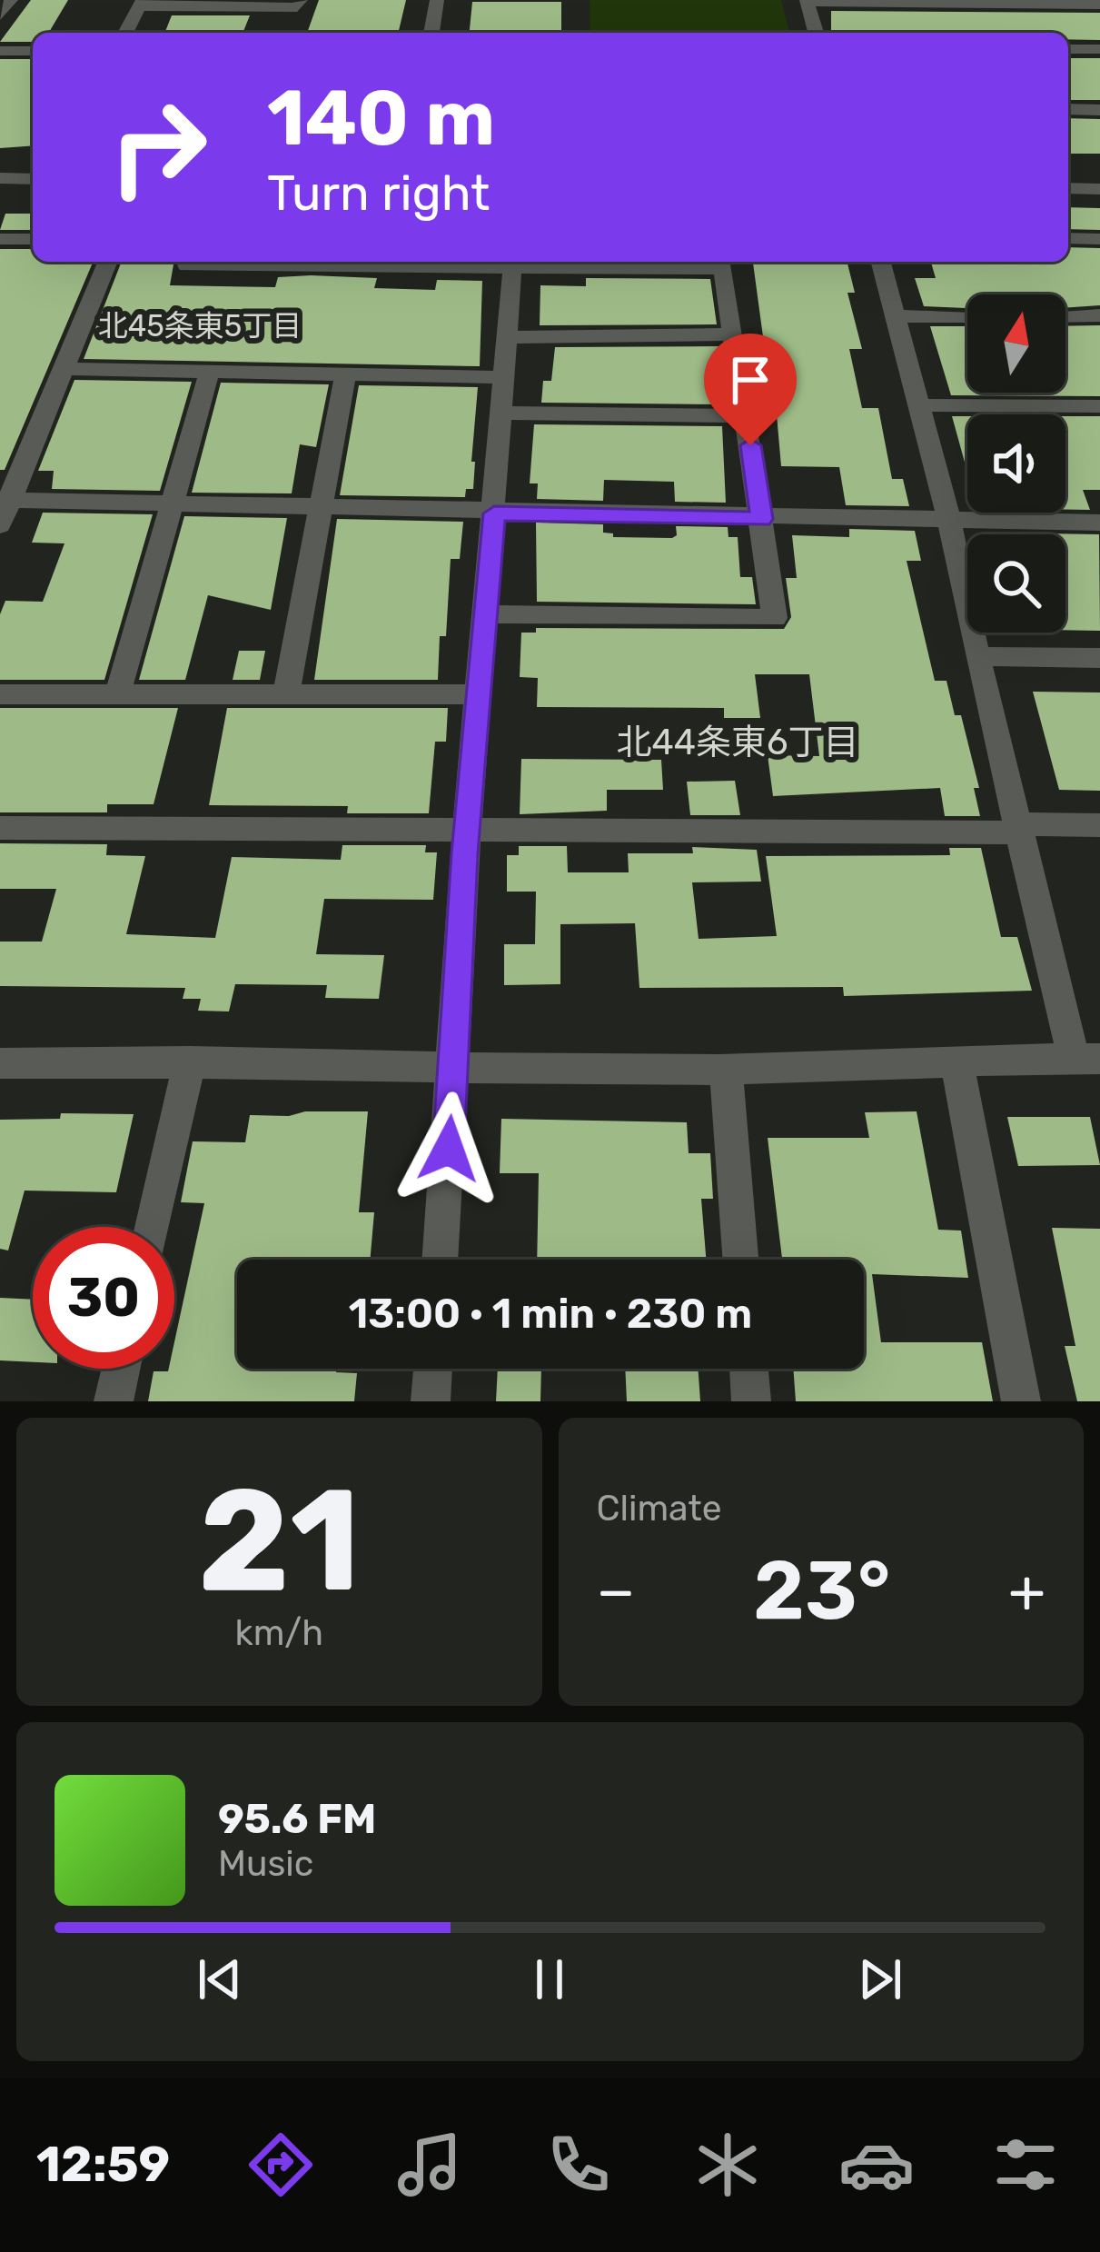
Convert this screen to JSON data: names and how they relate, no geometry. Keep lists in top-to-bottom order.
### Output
{
  "districts": ["北45条東5丁目", "北44条東6丁目"],
  "north": "top",
  "page": {
    "turn": ["140 m", "Turn right"],
    "limit": "30",
    "trip": "13:00 · 1 min · 230 m",
    "tile": [
      ["21", "km/h"],
      "Climate"
    ],
    "heat": ["−", "23°", "+"],
    "song": ["95.6 FM", "Music"],
    "tabs": "12:59"
  }
}
